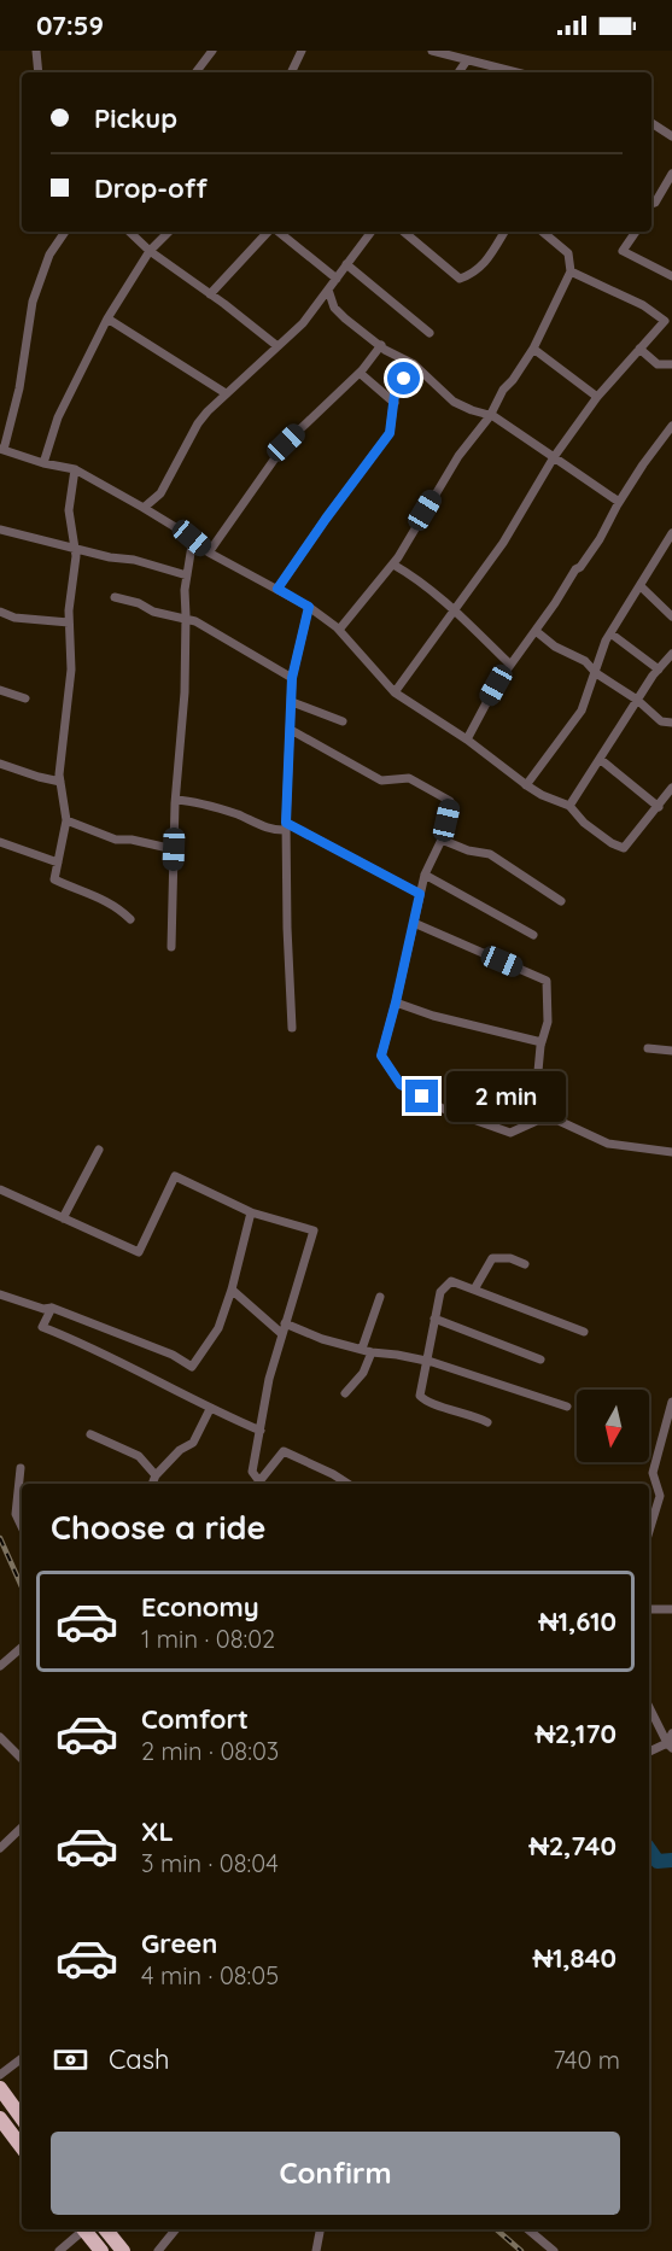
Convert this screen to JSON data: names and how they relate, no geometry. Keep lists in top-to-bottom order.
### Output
{
  "north": "bottom",
  "page": {
    "status": "07:59",
    "banner": ["Pickup", "Drop-off"],
    "bubble": "2 min",
    "heading": "Choose a ride",
    "list": [
      {
        "name": "Economy",
        "note": "1 min · 08:02",
        "value": "₦1,610"
      },
      {
        "name": "Comfort",
        "note": "2 min · 08:03",
        "value": "₦2,170"
      },
      {
        "name": "XL",
        "note": "3 min · 08:04",
        "value": "₦2,740"
      },
      {
        "name": "Green",
        "note": "4 min · 08:05",
        "value": "₦1,840"
      }
    ],
    "pay": ["Cash", "740 m"],
    "buttons": "Confirm"
  }
}
